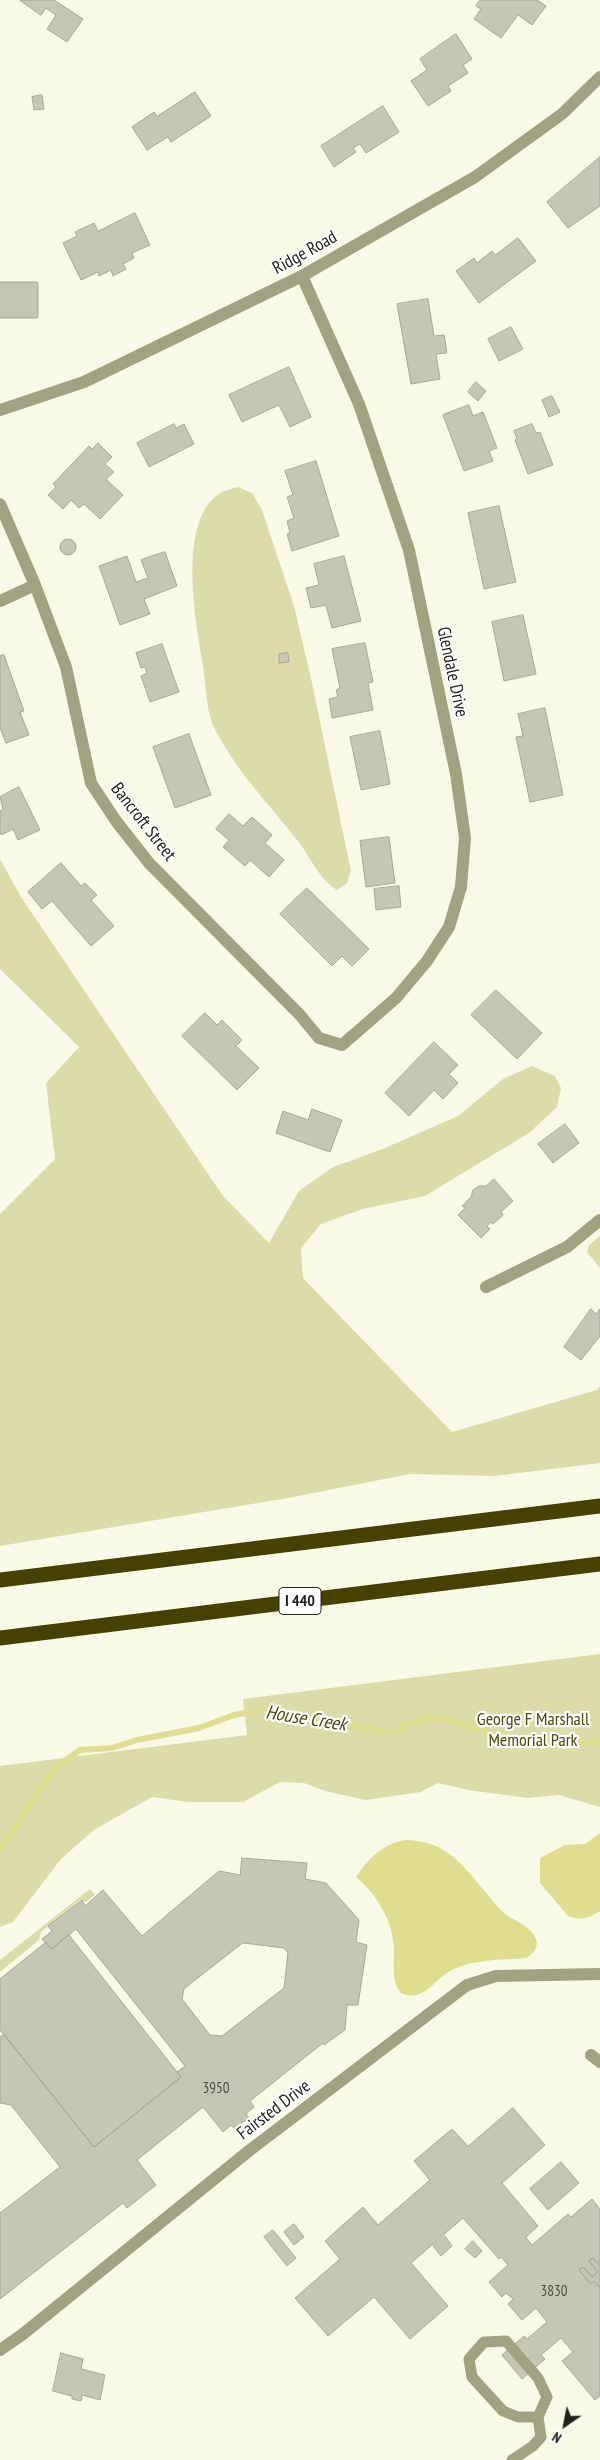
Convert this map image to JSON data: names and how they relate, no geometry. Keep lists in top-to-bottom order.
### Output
{
  "streets": {
    "highway": ["I 440"],
    "street": [
      "Ridge Road",
      "Glendale Drive",
      "Bancroft Street",
      "Fairsted Drive"
    ]
  },
  "crossings": [
    ["Ridge Road", "Glendale Drive"],
    ["Glendale Drive", "Bancroft Street"]
  ],
  "water": ["House Creek"],
  "parks": ["George F Marshall Memorial Park"],
  "house_numbers": ["3950", "3830"],
  "north": "bottom left"
}
